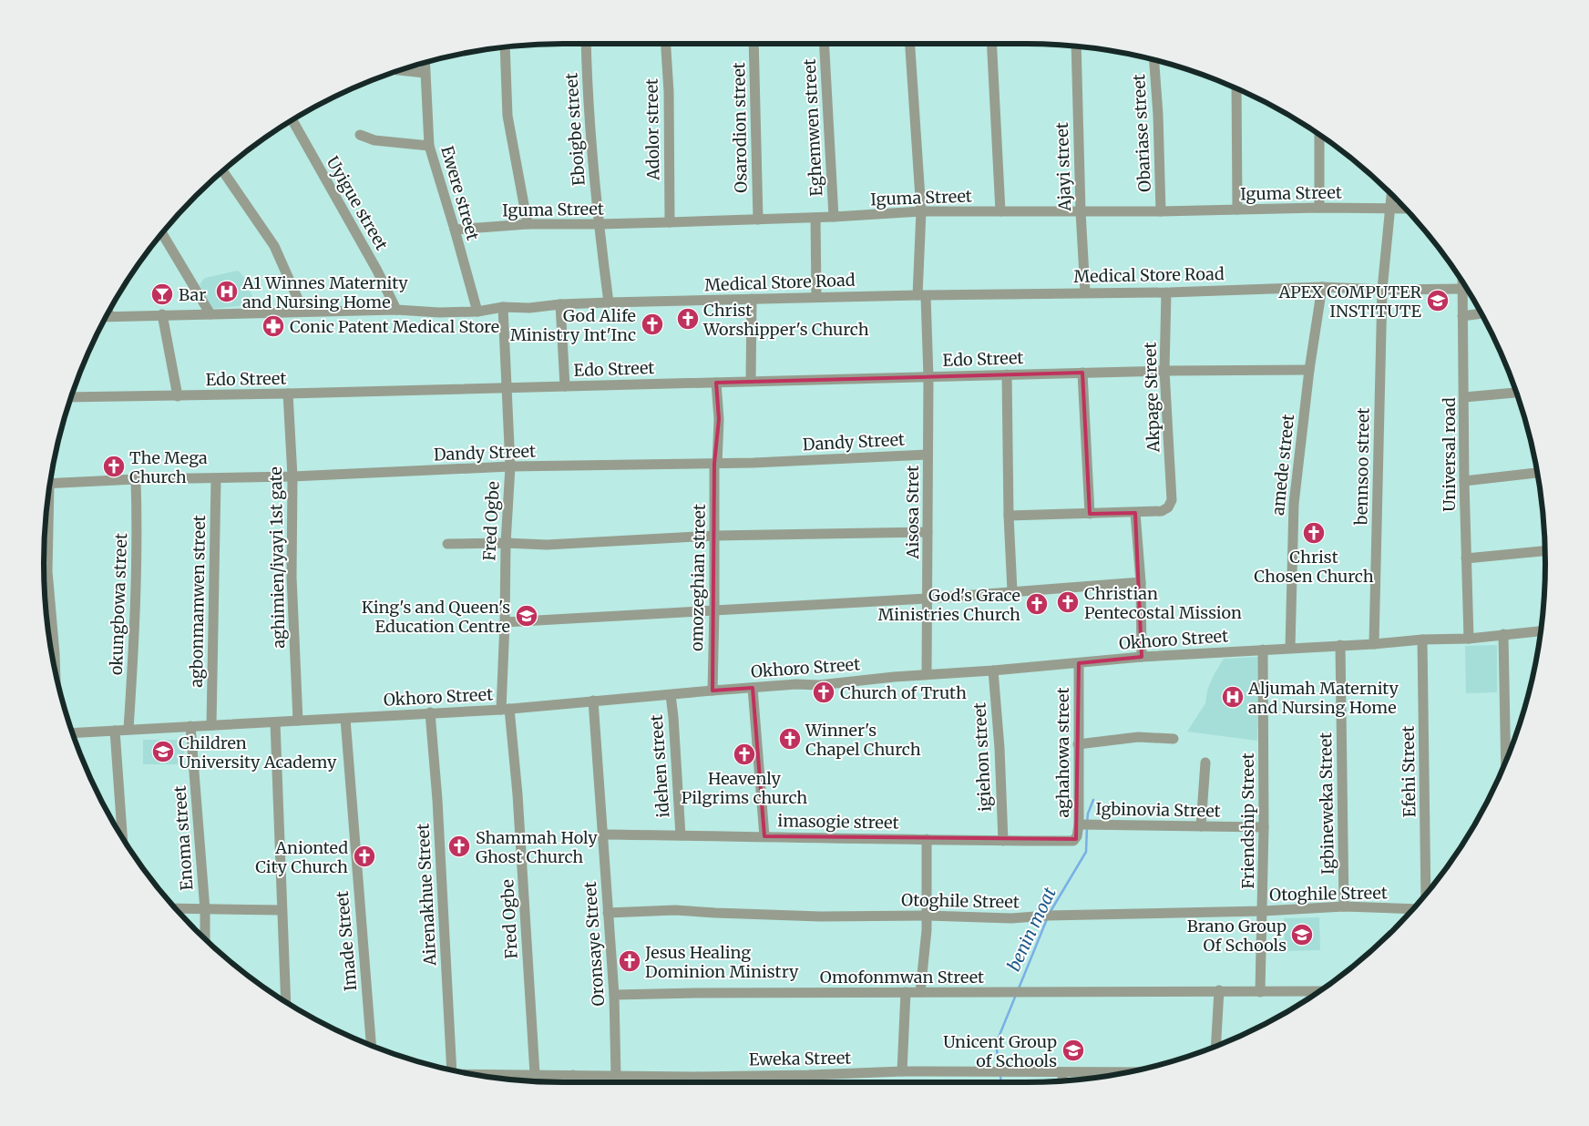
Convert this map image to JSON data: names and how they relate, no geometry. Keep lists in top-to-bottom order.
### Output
{
  "streets": {
    "street": [
      "Osarodion street",
      "Eghemwen street",
      "Eboigbe street",
      "Adolor street",
      "Obariase street",
      "Ajayi street",
      "Ewere street",
      "Iguma Street",
      "Uyigue street",
      "Medical Store Road",
      "Edo Street",
      "Akpage Street",
      "Dandy Street",
      "Universal road",
      "amede street",
      "bennsoo street",
      "Aisosa Stret",
      "Fred Ogbe",
      "aghimien/iyayi 1st gate",
      "omozeghian street",
      "agbonmamwen street",
      "okungbowa street",
      "Okhoro Street",
      "aghahowa street",
      "igiehon street",
      "idehen street",
      "Efehi Street",
      "Igbineweka Street",
      "Igbinovia Street",
      "Friendship Street",
      "imasogie street",
      "Enoma street",
      "Otoghile Street",
      "Airenakhue Street",
      "Imade Street",
      "Oronsaye Street",
      "Omofonmwan Street",
      "Eweka Street"
    ]
  },
  "crossings": [
    ["Osarodion street", "Iguma Street"],
    ["Eghemwen street", "Iguma Street"],
    ["Eghemwen street", "Medical Store Road"],
    ["Eboigbe street", "Iguma Street"],
    ["Eboigbe street", "Medical Store Road"],
    ["Adolor street", "Iguma Street"],
    ["Obariase street", "Iguma Street"],
    ["Ajayi street", "Iguma Street"],
    ["Ajayi street", "Medical Store Road"],
    ["Ewere street", "Iguma Street"],
    ["Ewere street", "Medical Store Road"],
    ["Iguma Street", "bennsoo street"],
    ["Iguma Street", "Aisosa Stret"],
    ["Uyigue street", "Medical Store Road"],
    ["Medical Store Road", "Akpage Street"],
    ["Medical Store Road", "Universal road"],
    ["Medical Store Road", "amede street"],
    ["Medical Store Road", "bennsoo street"],
    ["Medical Store Road", "Aisosa Stret"],
    ["Medical Store Road", "Fred Ogbe"],
    ["Edo Street", "Akpage Street"],
    ["Edo Street", "amede street"],
    ["Edo Street", "Aisosa Stret"],
    ["Edo Street", "Fred Ogbe"],
    ["Edo Street", "aghimien/iyayi 1st gate"],
    ["Edo Street", "omozeghian street"],
    ["Dandy Street", "Aisosa Stret"],
    ["Dandy Street", "Fred Ogbe"],
    ["Dandy Street", "aghimien/iyayi 1st gate"],
    ["Dandy Street", "omozeghian street"],
    ["Dandy Street", "agbonmamwen street"],
    ["Dandy Street", "okungbowa street"],
    ["Universal road", "Okhoro Street"],
    ["amede street", "Okhoro Street"],
    ["bennsoo street", "Okhoro Street"],
    ["Aisosa Stret", "Okhoro Street"],
    ["Fred Ogbe", "Okhoro Street"],
    ["Fred Ogbe", "Eweka Street"],
    ["aghimien/iyayi 1st gate", "Okhoro Street"],
    ["omozeghian street", "Okhoro Street"],
    ["agbonmamwen street", "Okhoro Street"],
    ["okungbowa street", "Okhoro Street"],
    ["Okhoro Street", "aghahowa street"],
    ["Okhoro Street", "igiehon street"],
    ["Okhoro Street", "idehen street"],
    ["Okhoro Street", "Efehi Street"],
    ["Okhoro Street", "Igbineweka Street"],
    ["Okhoro Street", "Friendship Street"],
    ["Okhoro Street", "Enoma street"],
    ["Okhoro Street", "Airenakhue Street"],
    ["Okhoro Street", "Imade Street"],
    ["Okhoro Street", "Oronsaye Street"],
    ["aghahowa street", "Igbinovia Street"],
    ["aghahowa street", "imasogie street"],
    ["igiehon street", "imasogie street"],
    ["idehen street", "imasogie street"],
    ["Igbineweka Street", "Otoghile Street"],
    ["Igbinovia Street", "Friendship Street"],
    ["Friendship Street", "Otoghile Street"],
    ["Friendship Street", "Omofonmwan Street"],
    ["imasogie street", "Oronsaye Street"],
    ["Otoghile Street", "Oronsaye Street"],
    ["Oronsaye Street", "Omofonmwan Street"],
    ["Oronsaye Street", "Eweka Street"]
  ],
  "water": ["benin moat"],
  "places": {
    "hospital": ["A1 Winnes Maternity and Nursing Home", "Aljumah Maternity and Nursing Home"],
    "bar": ["Bar"],
    "school or university": [
      "APEX COMPUTER INSTITUTE",
      "King's and Queen's Education Centre",
      "Children University Academy",
      "Brano Group Of Schools",
      "Unicent Group of Schools"
    ],
    "church": [
      "Christ Worshipper's Church",
      "God Alife Ministry Int'Inc",
      "The Mega Church",
      "Christ Chosen Church",
      "Christian Pentecostal Mission",
      "God's Grace Ministries Church",
      "Church of Truth",
      "Winner's Chapel Church",
      "Heavenly Pilgrims church",
      "Shammah Holy Ghost Church",
      "Anionted City Church",
      "Jesus Healing Dominion Ministry"
    ],
    "pharmacy": ["Conic Patent Medical Store"]
  }
}
